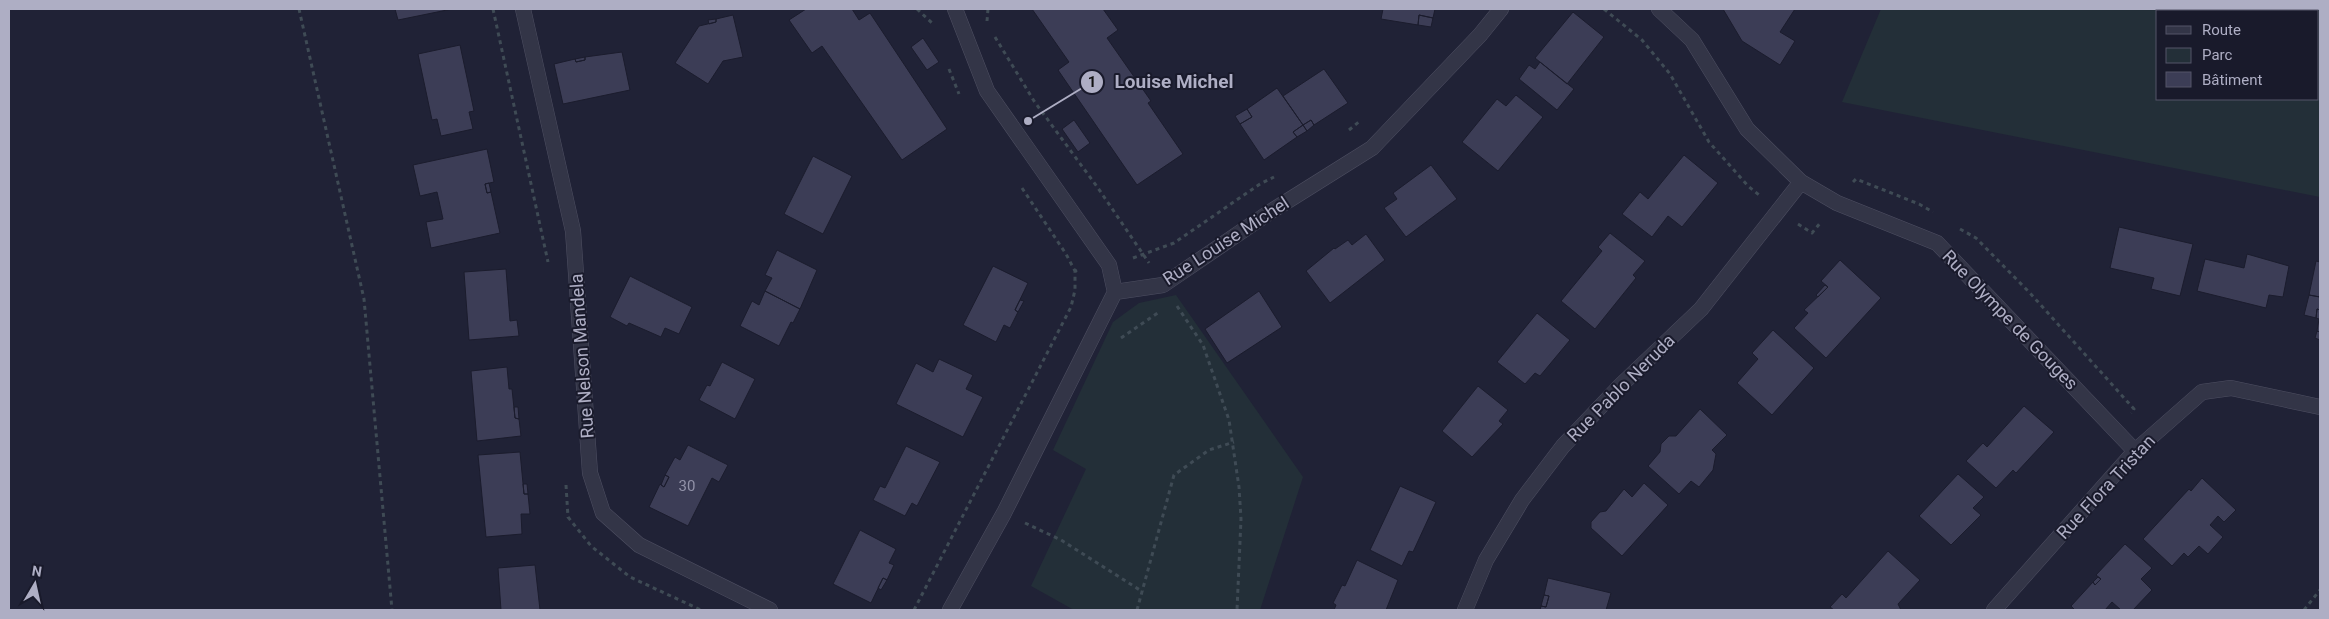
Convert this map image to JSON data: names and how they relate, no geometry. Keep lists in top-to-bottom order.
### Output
{
  "streets": {
    "street": [
      "Rue Louise Michel",
      "Rue Olympe de Gouges",
      "Rue Nelson Mandela",
      "Rue Pablo Neruda",
      "Rue Flora Tristan"
    ]
  },
  "crossings": [
    ["Rue Olympe de Gouges", "Rue Pablo Neruda"],
    ["Rue Olympe de Gouges", "Rue Flora Tristan"]
  ],
  "places": ["Louise Michel"],
  "house_numbers": ["30"],
  "legend": ["Route", "Parc", "Bâtiment"],
  "north": "top"
}
